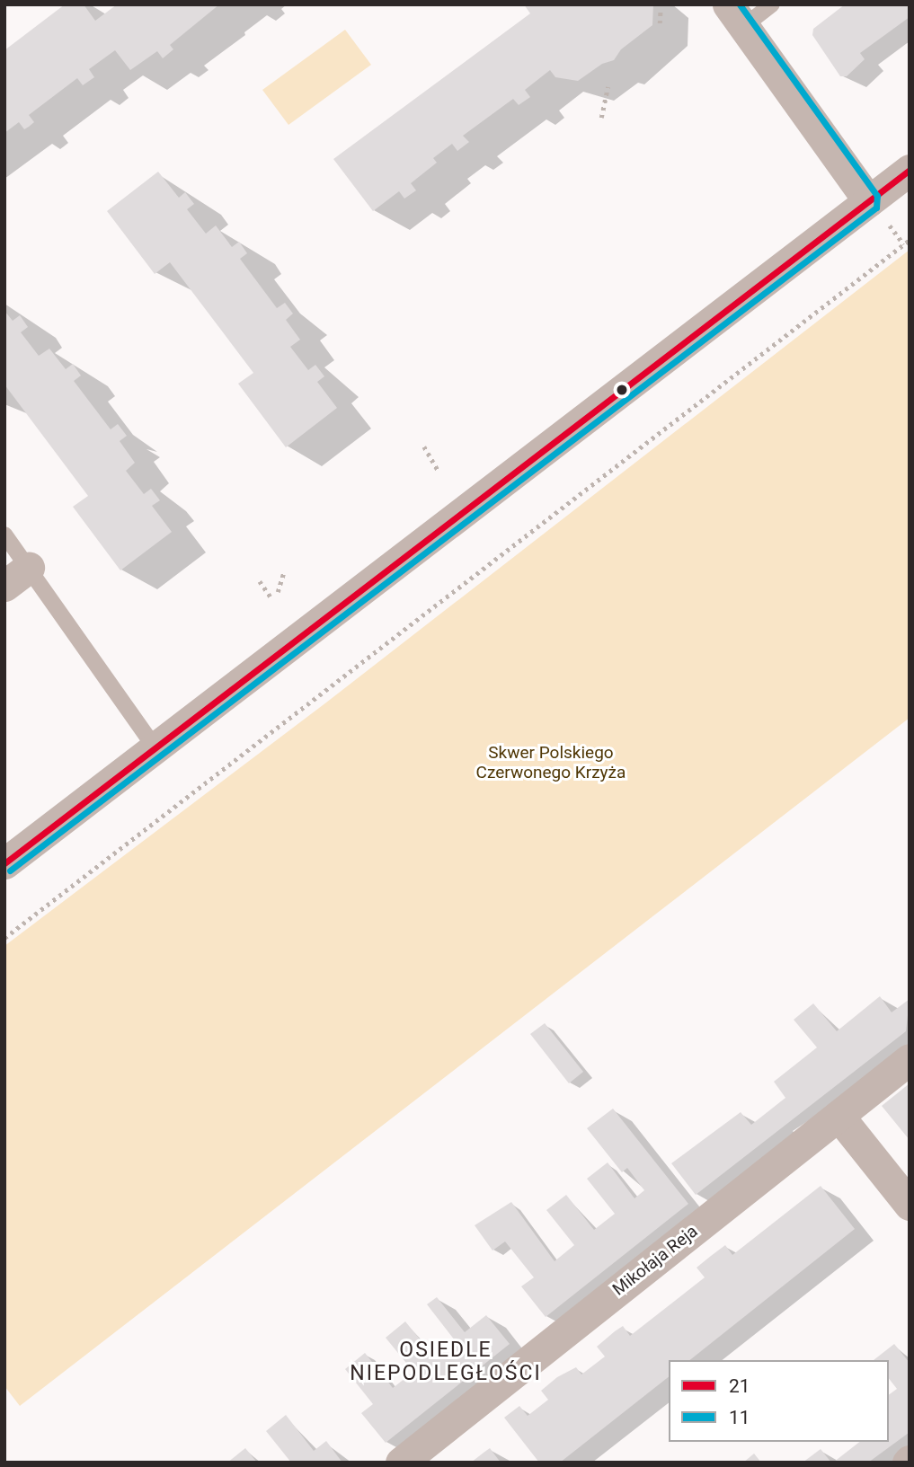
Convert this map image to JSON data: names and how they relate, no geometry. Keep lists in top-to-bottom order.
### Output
{
  "streets": {
    "street": ["Mikołaja Reja"]
  },
  "districts": ["OSIEDLE NIEPODLEGŁOŚCI"],
  "parks": ["Skwer Polskiego Czerwonego Krzyża"],
  "lines": ["transit line 11", "transit line 21"],
  "legend": ["21", "11"]
}
